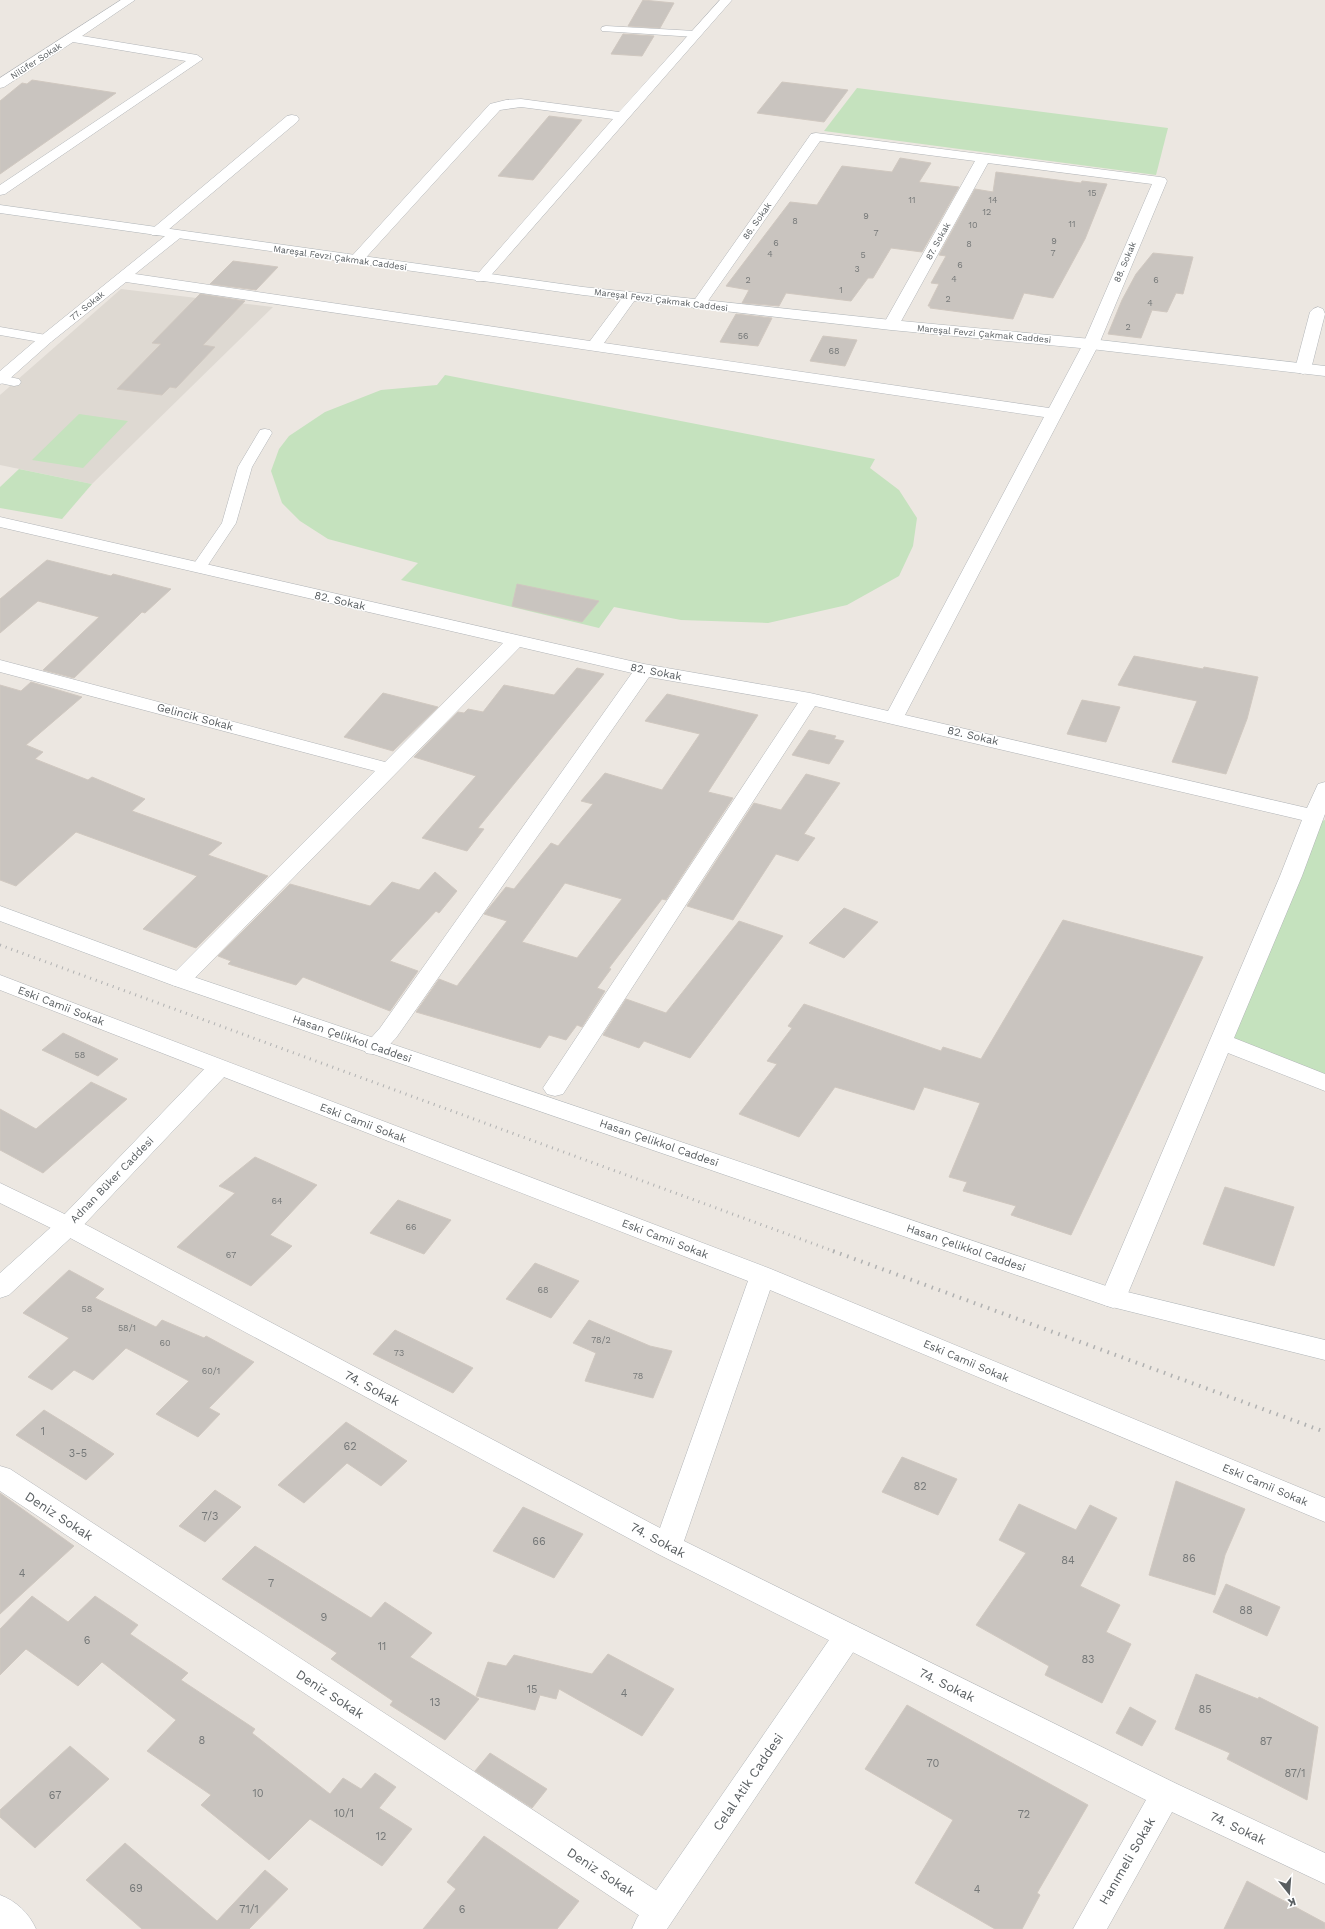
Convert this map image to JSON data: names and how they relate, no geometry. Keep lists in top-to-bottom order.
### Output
{
  "streets": {
    "street": [
      "Nilüfer Sokak",
      "86. Sokak",
      "87. Sokak",
      "Mareşal Fevzi Çakmak Caddesi",
      "88. Sokak",
      "77. Sokak",
      "82. Sokak",
      "Gelincik Sokak",
      "Eski Camii Sokak",
      "Hasan Çelikkol Caddesi",
      "Adnan Büker Caddesi",
      "74. Sokak",
      "Deniz Sokak",
      "Celal Atik Caddesi",
      "Hanımeli Sokak"
    ]
  },
  "crossings": [
    ["86. Sokak", "87. Sokak"],
    ["86. Sokak", "Mareşal Fevzi Çakmak Caddesi"],
    ["86. Sokak", "88. Sokak"],
    ["87. Sokak", "Mareşal Fevzi Çakmak Caddesi"],
    ["87. Sokak", "88. Sokak"],
    ["Mareşal Fevzi Çakmak Caddesi", "88. Sokak"],
    ["Mareşal Fevzi Çakmak Caddesi", "77. Sokak"],
    ["88. Sokak", "82. Sokak"],
    ["Eski Camii Sokak", "Adnan Büker Caddesi"],
    ["Adnan Büker Caddesi", "74. Sokak"],
    ["74. Sokak", "Celal Atik Caddesi"],
    ["74. Sokak", "Hanımeli Sokak"],
    ["Deniz Sokak", "Celal Atik Caddesi"]
  ],
  "house_numbers": [
    "15",
    "11",
    "14",
    "12",
    "9",
    "8",
    "11",
    "10",
    "7",
    "9",
    "6",
    "8",
    "7",
    "4",
    "5",
    "6",
    "3",
    "4",
    "2",
    "6",
    "1",
    "2",
    "4",
    "2",
    "56",
    "68",
    "58",
    "64",
    "66",
    "67",
    "68",
    "58",
    "58/1",
    "78/2",
    "60",
    "73",
    "60/1",
    "78",
    "1",
    "62",
    "3-5",
    "82",
    "7/3",
    "66",
    "86",
    "84",
    "4",
    "7",
    "88",
    "9",
    "6",
    "11",
    "83",
    "15",
    "4",
    "13",
    "85",
    "8",
    "87",
    "70",
    "87/1",
    "10",
    "67",
    "10/1",
    "72",
    "12",
    "69",
    "4",
    "71/1",
    "6"
  ],
  "north": "bottom"
}
